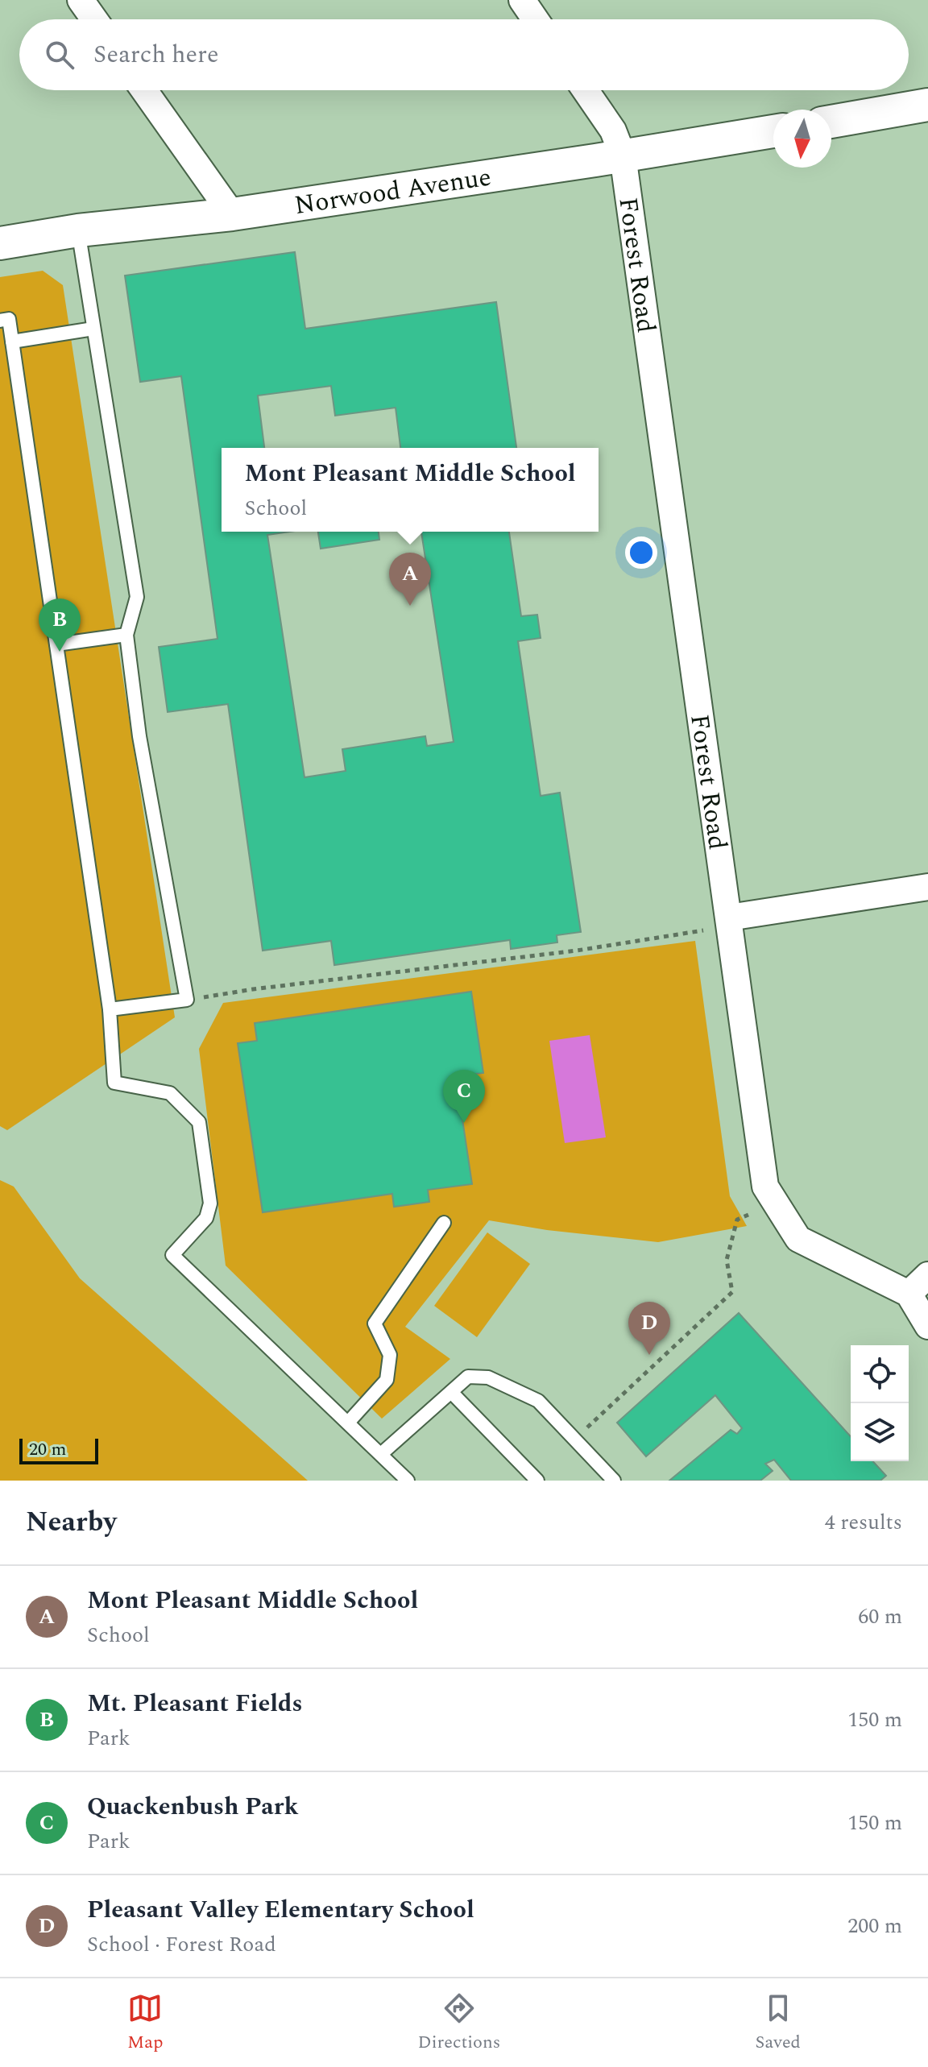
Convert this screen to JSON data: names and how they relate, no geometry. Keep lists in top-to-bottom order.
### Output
{
  "streets": {
    "street": ["Norwood Avenue", "Forest Road"]
  },
  "crossings": [
    ["Norwood Avenue", "Forest Road"]
  ],
  "scale_bar": "20 m",
  "north": "bottom",
  "page": {
    "search": "Search here",
    "popup": ["Mont Pleasant Middle School", "School"],
    "pins": [
      "A",
      "B",
      "C",
      "D"
    ],
    "scale": "20 m",
    "heading": ["Nearby", "4 results"],
    "list": [
      {
        "mark": "A",
        "name": "Mont Pleasant Middle School",
        "note": "School",
        "value": "60 m"
      },
      {
        "mark": "B",
        "name": "Mt. Pleasant Fields",
        "note": "Park",
        "value": "150 m"
      },
      {
        "mark": "C",
        "name": "Quackenbush Park",
        "note": "Park",
        "value": "150 m"
      },
      {
        "mark": "D",
        "name": "Pleasant Valley Elementary School",
        "note": "School · Forest Road",
        "value": "200 m"
      }
    ],
    "nav": ["Map", "Directions", "Saved"]
  }
}
